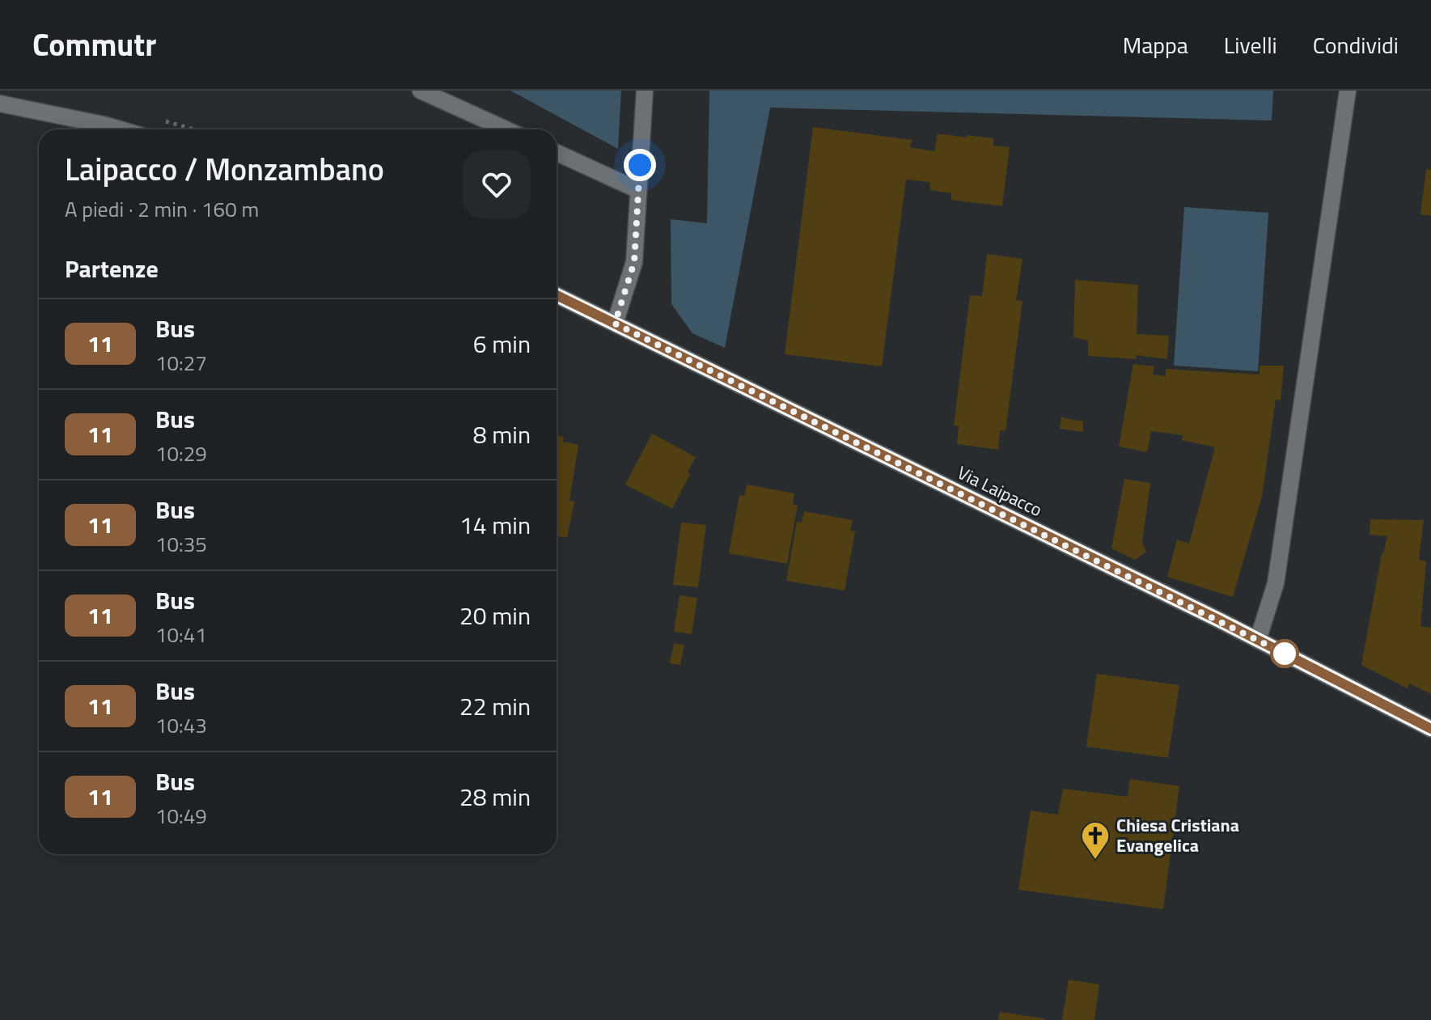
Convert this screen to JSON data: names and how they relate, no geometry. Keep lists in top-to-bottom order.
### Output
{
  "streets": {
    "street": ["Via Laipacco"]
  },
  "places": {
    "church": ["Chiesa Cristiana Evangelica"]
  },
  "lines": ["bus line 11"],
  "page": {
    "header": "Commutr",
    "nav": ["Mappa", "Livelli", "Condividi"],
    "heading": [
      ["Laipacco / Monzambano", "A piedi · 2 min · 160 m"],
      "Partenze"
    ],
    "list": [
      {
        "mark": "11",
        "name": "Bus",
        "note": "10:27",
        "value": "6 min"
      },
      {
        "mark": "11",
        "name": "Bus",
        "note": "10:29",
        "value": "8 min"
      },
      {
        "mark": "11",
        "name": "Bus",
        "note": "10:35",
        "value": "14 min"
      },
      {
        "mark": "11",
        "name": "Bus",
        "note": "10:41",
        "value": "20 min"
      },
      {
        "mark": "11",
        "name": "Bus",
        "note": "10:43",
        "value": "22 min"
      },
      {
        "mark": "11",
        "name": "Bus",
        "note": "10:49",
        "value": "28 min"
      }
    ]
  }
}
